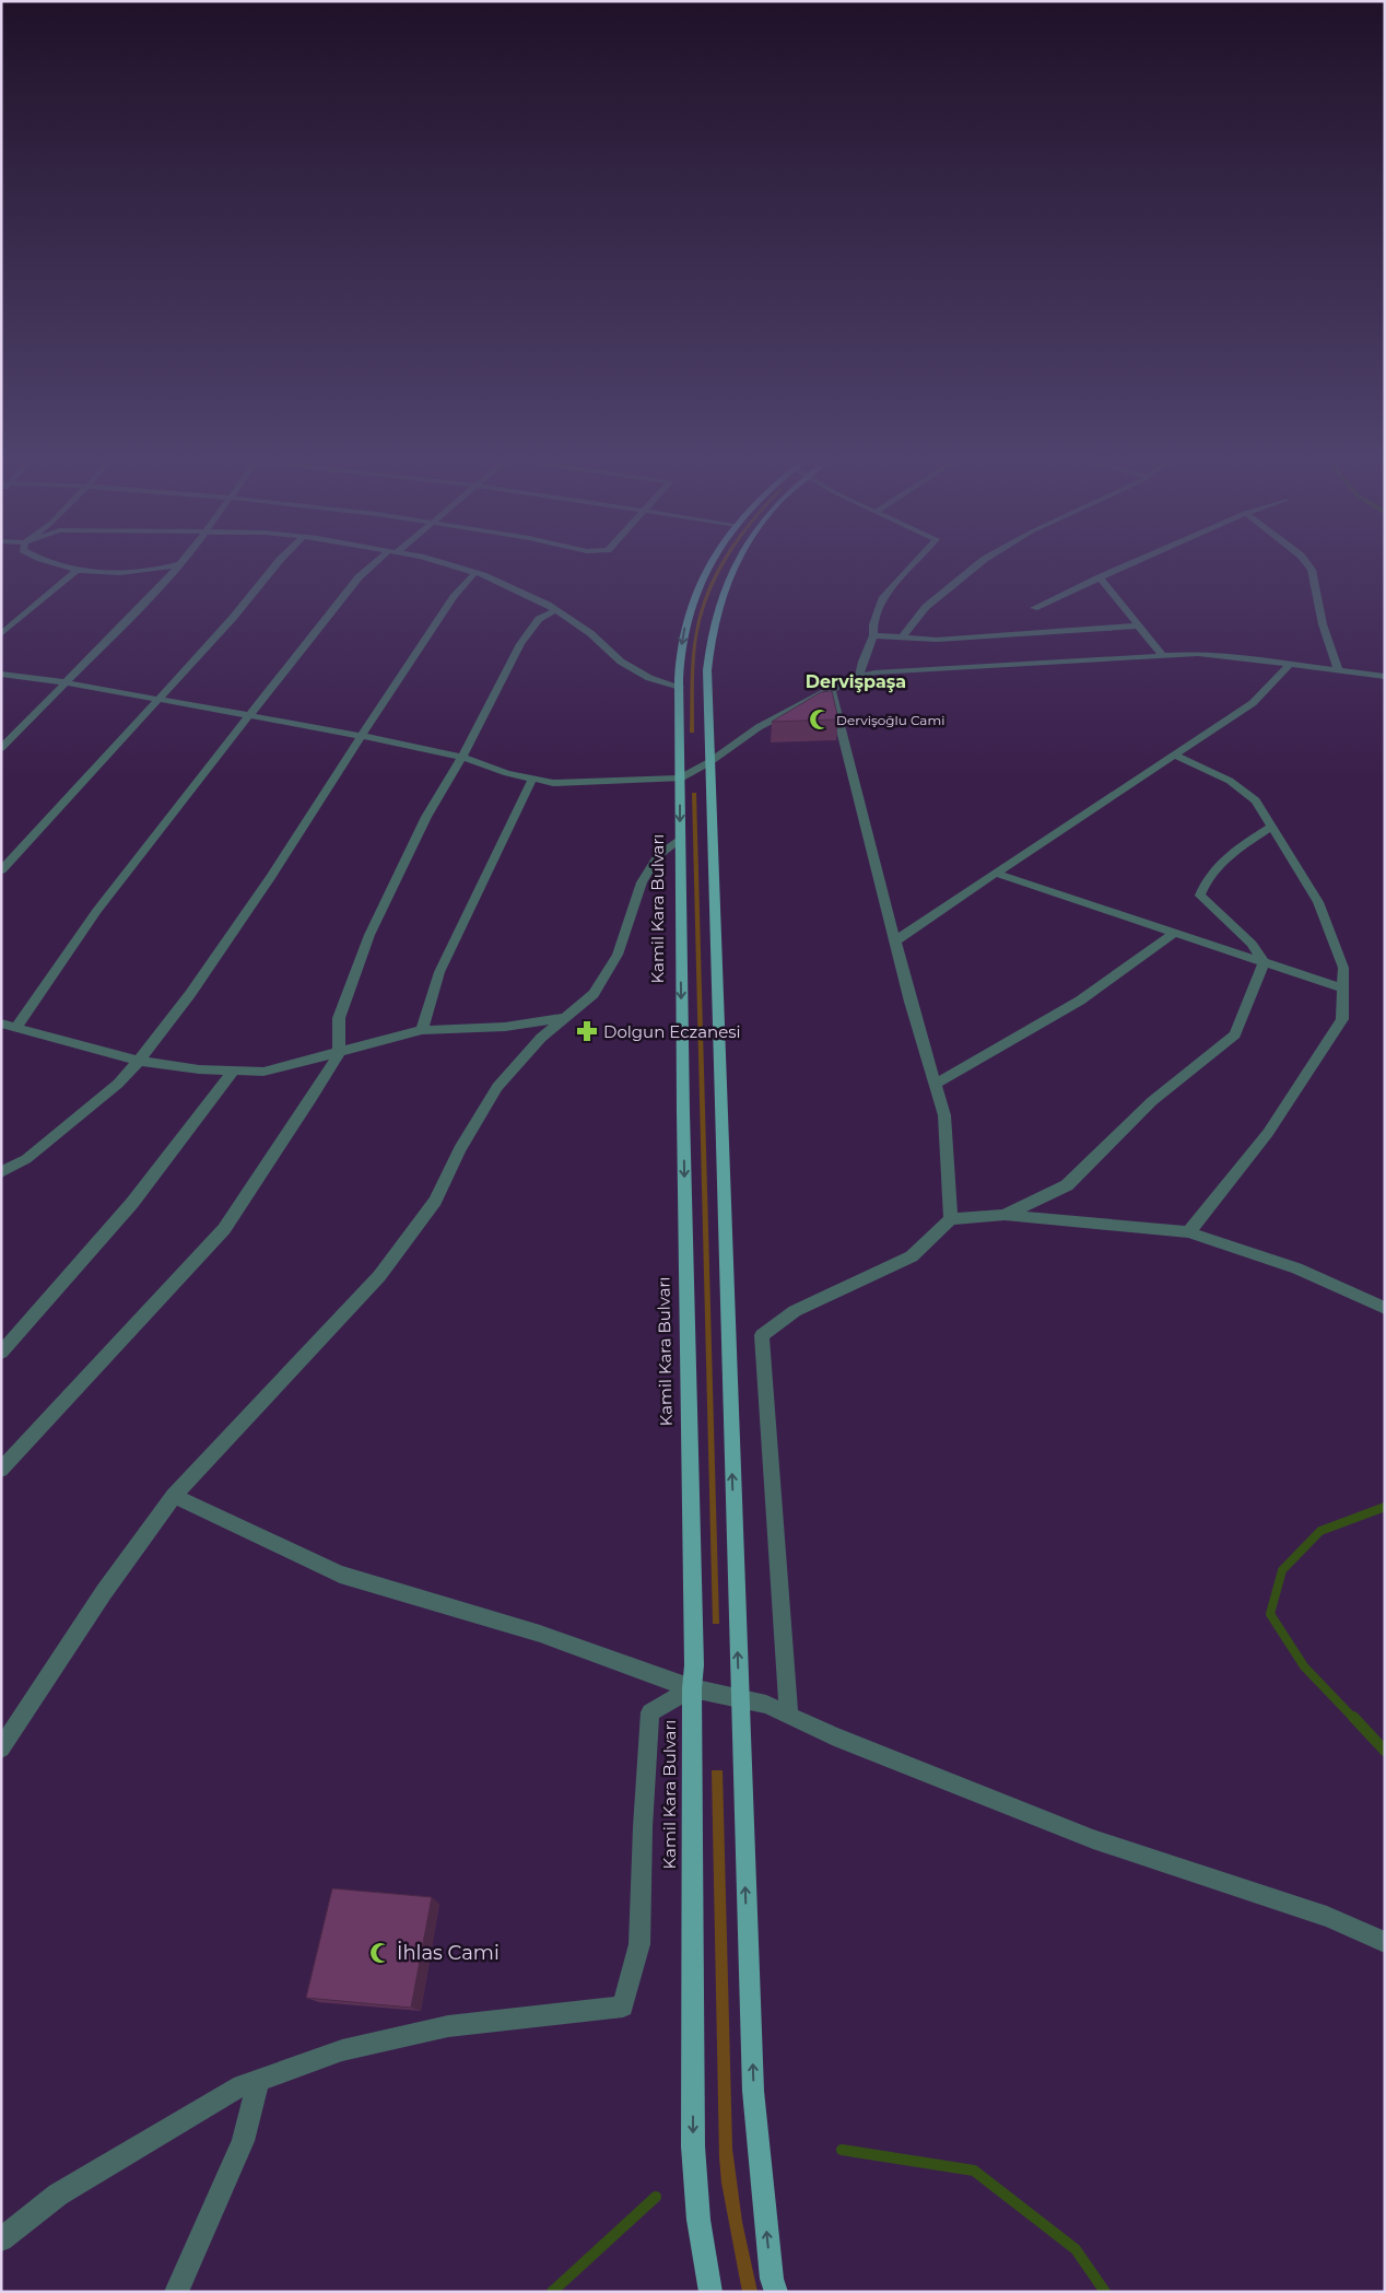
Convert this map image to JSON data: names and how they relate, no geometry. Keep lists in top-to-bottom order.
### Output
{
  "streets": {
    "main road": ["Kamil Kara Bulvarı"]
  },
  "districts": ["Dervişpaşa"],
  "places": {
    "mosque": ["Dervişoğlu Cami", "İhlas Cami"],
    "pharmacy": ["Dolgun Eczanesi"]
  }
}
